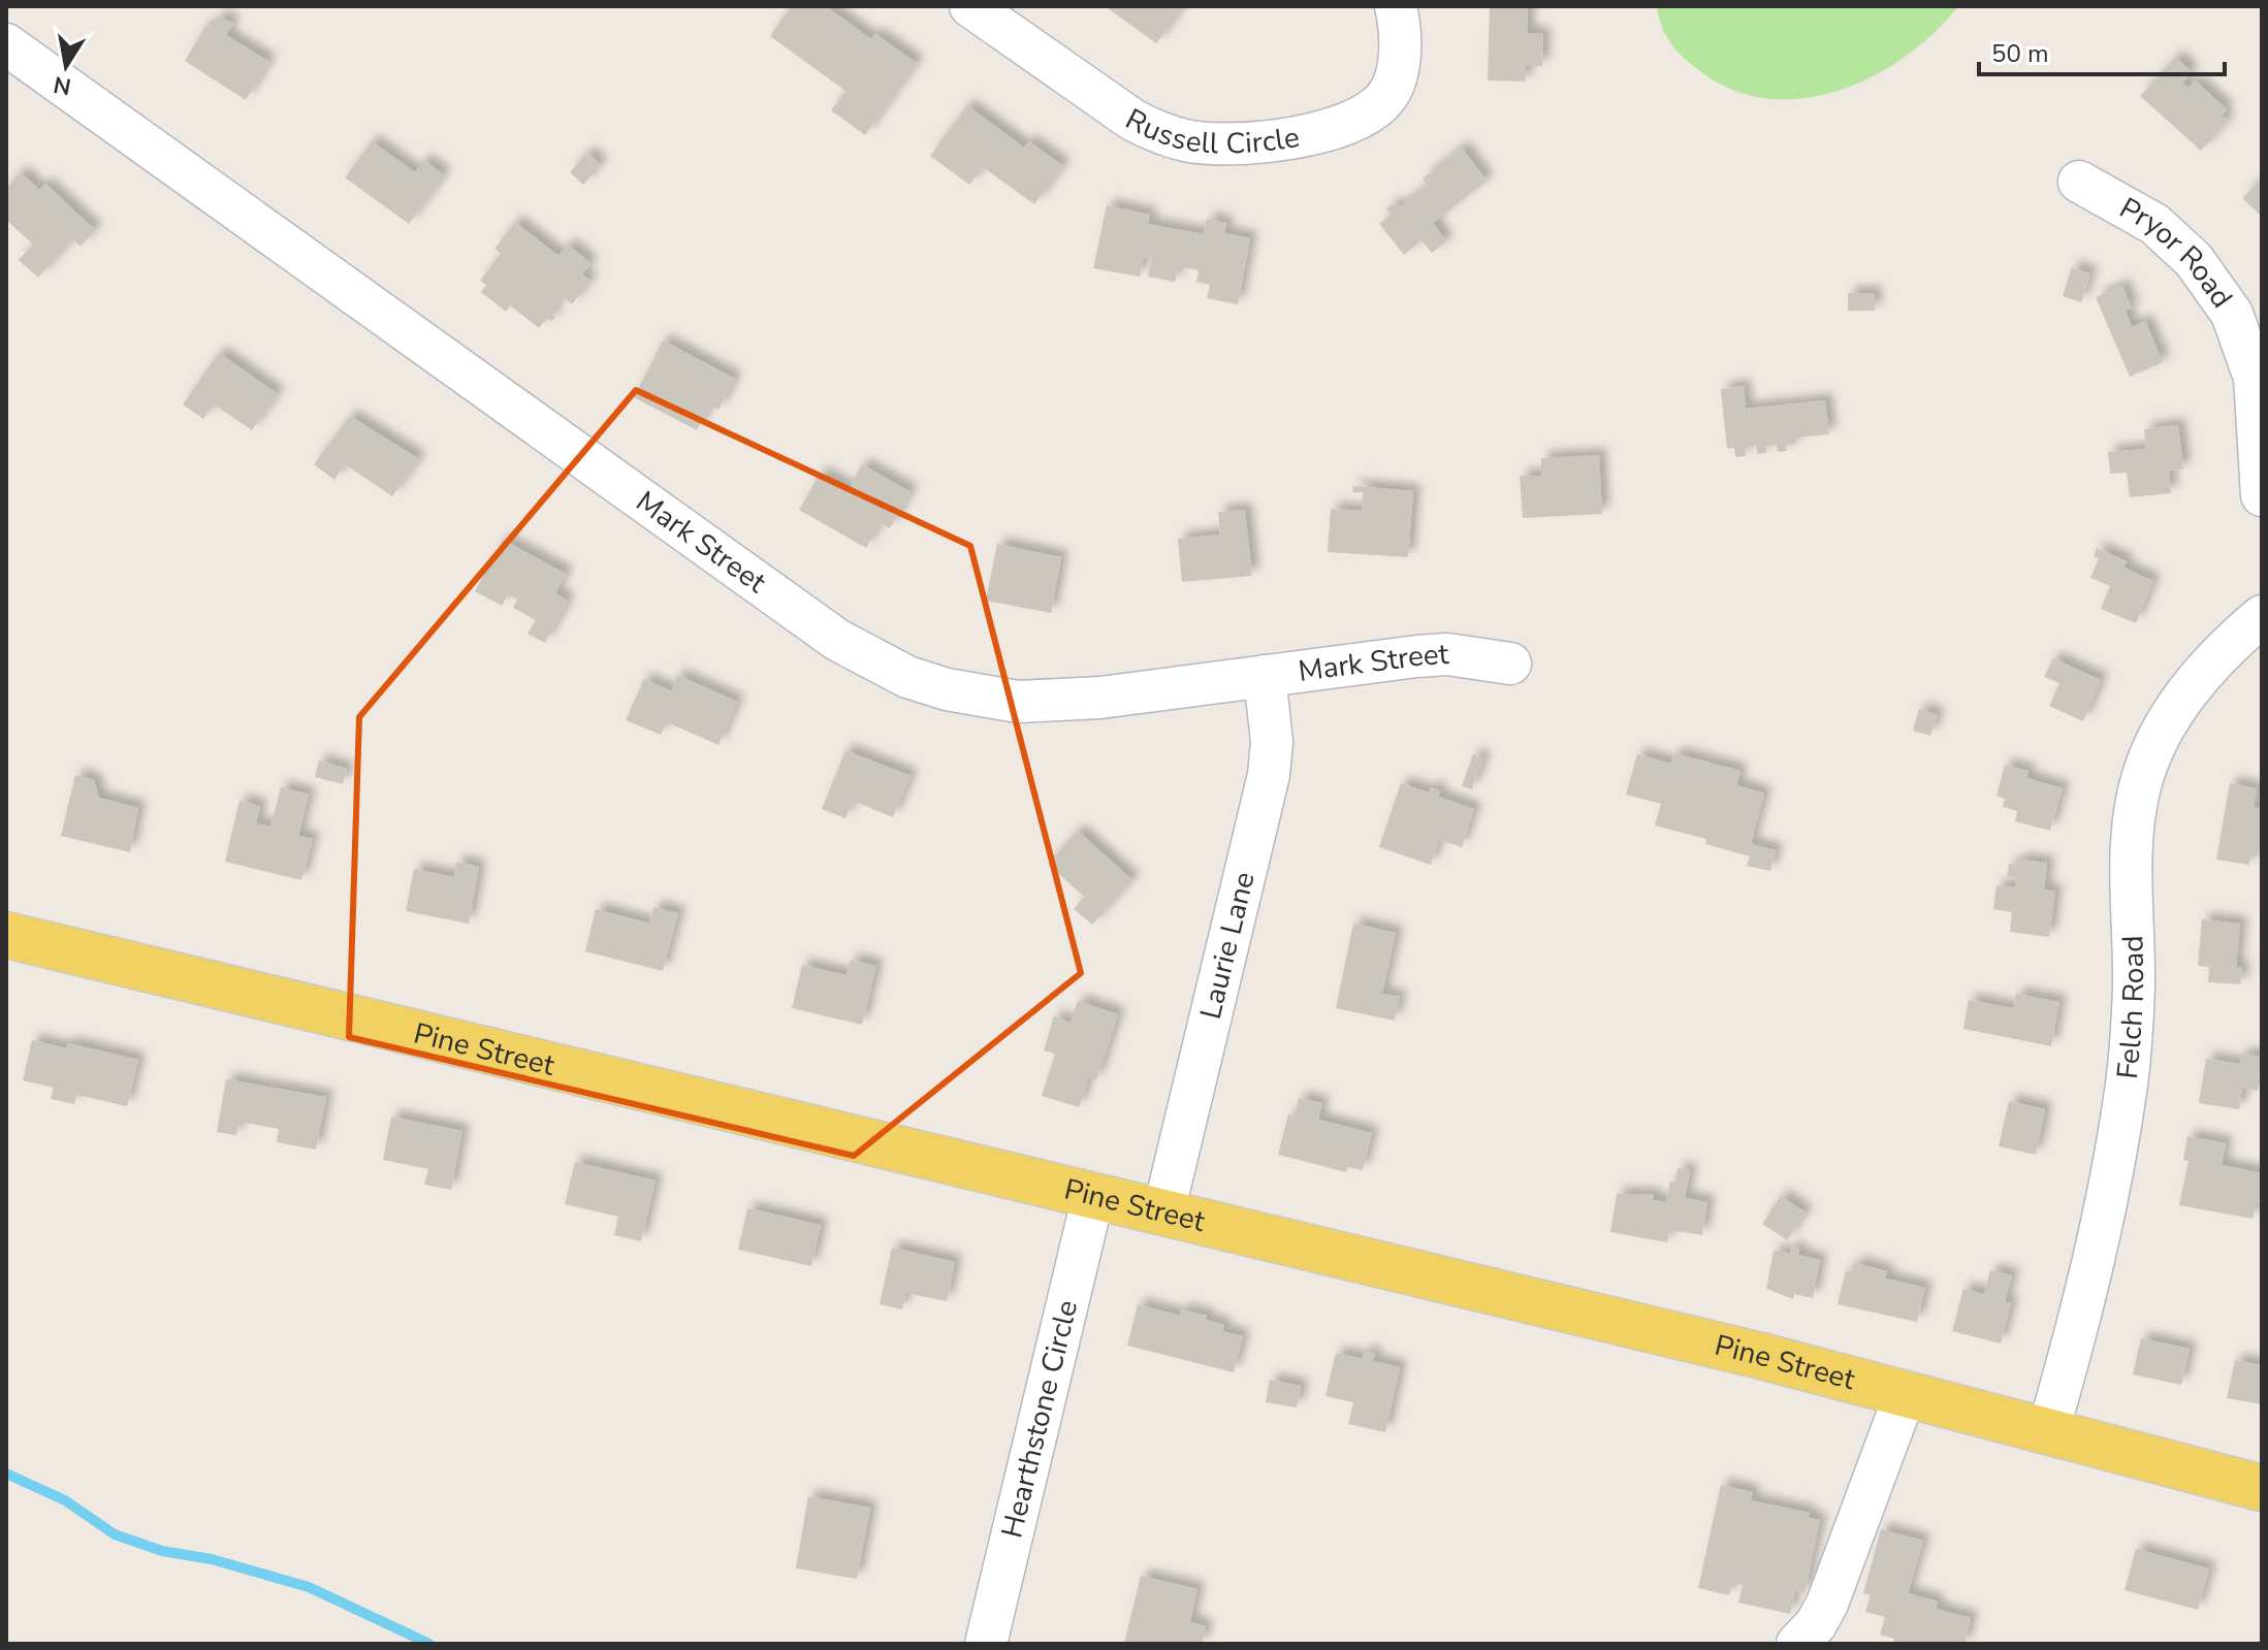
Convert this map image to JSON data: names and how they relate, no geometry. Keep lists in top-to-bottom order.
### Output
{
  "streets": {
    "main road": ["Pine Street"],
    "street": [
      "Russell Circle",
      "Pryor Road",
      "Mark Street",
      "Laurie Lane",
      "Felch Road",
      "Hearthstone Circle"
    ]
  },
  "crossings": [
    ["Mark Street", "Laurie Lane"],
    ["Laurie Lane", "Pine Street"],
    ["Felch Road", "Pine Street"],
    ["Pine Street", "Hearthstone Circle"]
  ],
  "scale_bar": "50 m",
  "north": "bottom"
}
